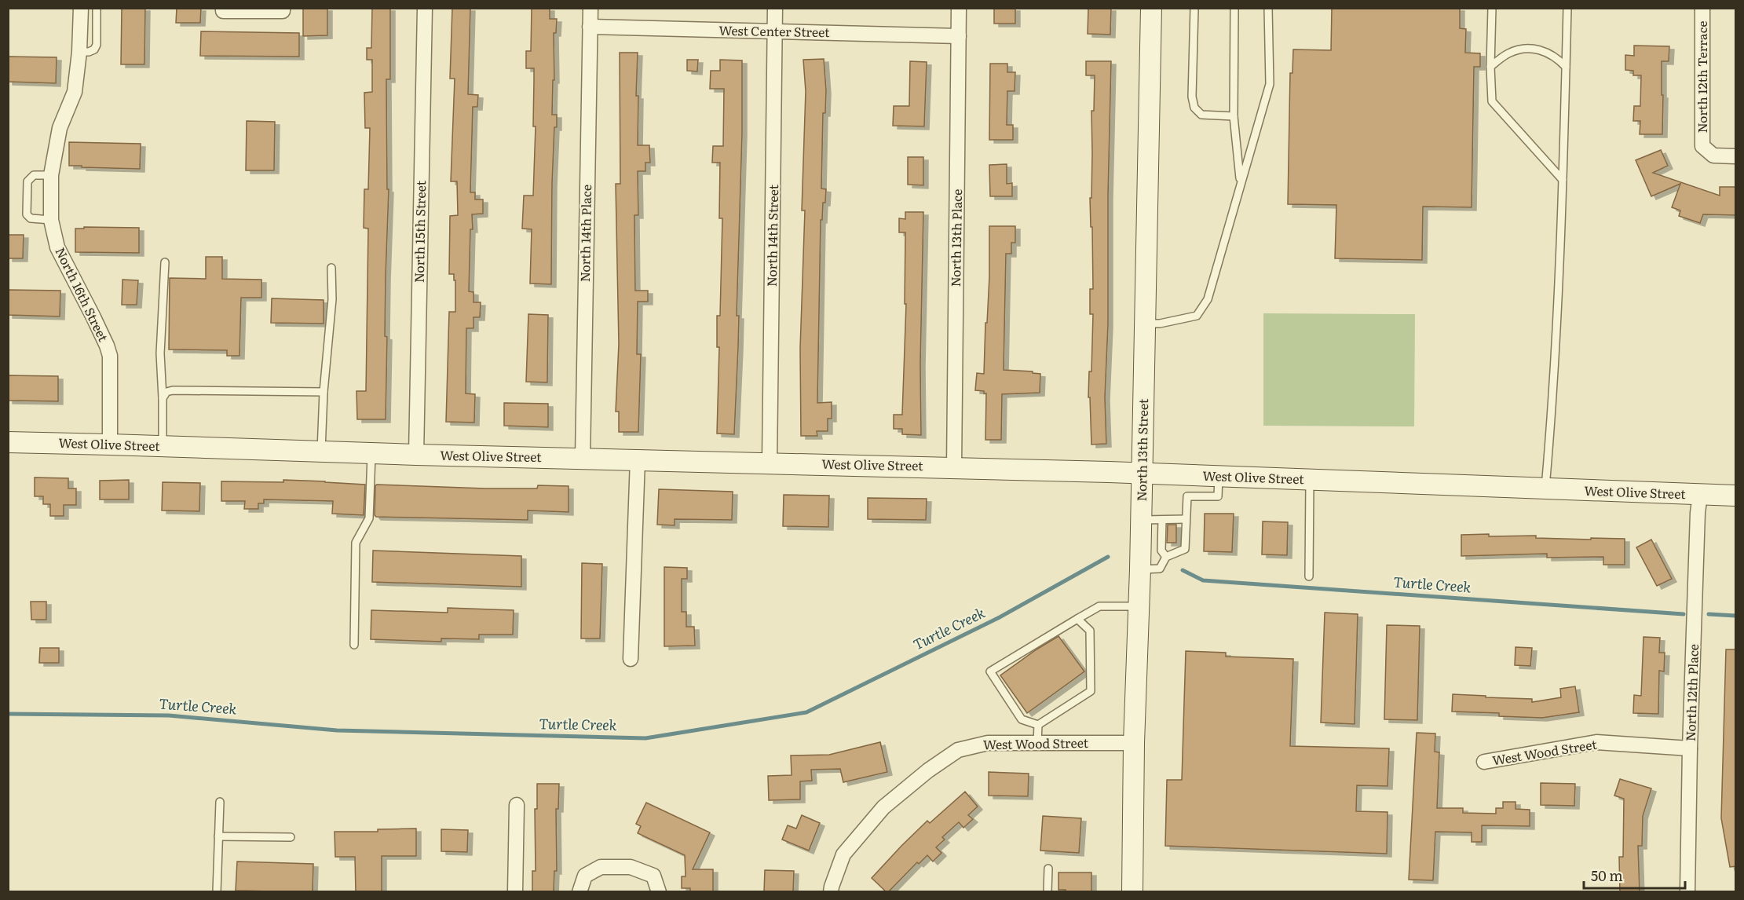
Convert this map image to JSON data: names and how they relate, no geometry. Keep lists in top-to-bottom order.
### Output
{
  "streets": {
    "main road": ["West Olive Street", "North 13th Street"],
    "street": [
      "West Center Street",
      "North 12th Terrace",
      "North 15th Street",
      "North 14th Place",
      "North 14th Street",
      "North 13th Place",
      "North 16th Street",
      "North 12th Place",
      "West Wood Street"
    ]
  },
  "crossings": [
    ["West Center Street", "North 14th Place"],
    ["West Center Street", "North 14th Street"],
    ["West Center Street", "North 13th Place"],
    ["North 15th Street", "West Olive Street"],
    ["North 14th Place", "West Olive Street"],
    ["North 14th Street", "West Olive Street"],
    ["North 13th Place", "West Olive Street"],
    ["North 16th Street", "West Olive Street"],
    ["West Olive Street", "North 13th Street"],
    ["West Olive Street", "North 12th Place"],
    ["North 13th Street", "West Wood Street"],
    ["North 12th Place", "West Wood Street"]
  ],
  "water": ["Turtle Creek"],
  "scale_bar": "50 m"
}
